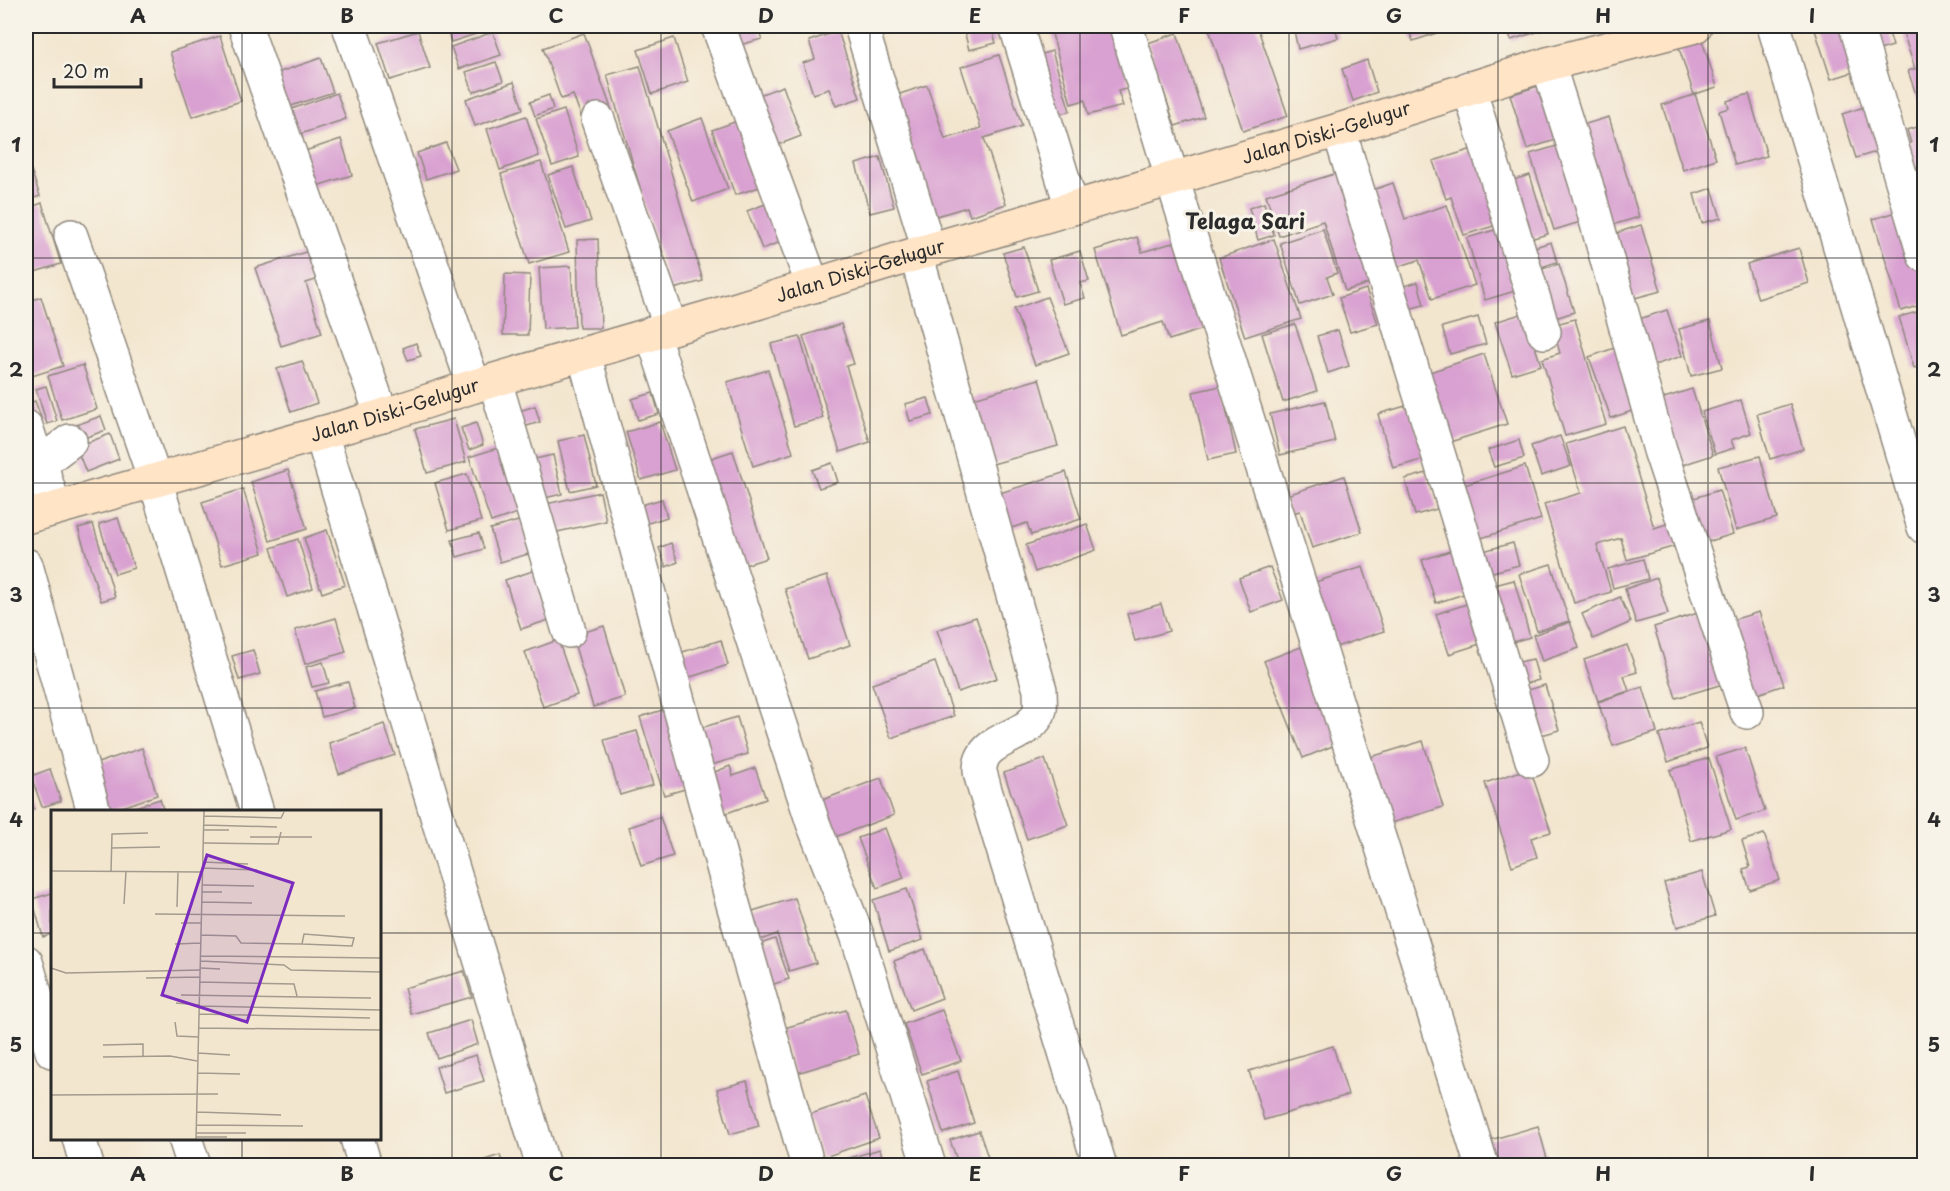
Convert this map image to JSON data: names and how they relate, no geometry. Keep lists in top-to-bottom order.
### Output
{
  "streets": {
    "main road": ["Jalan Diski–Gelugur"]
  },
  "districts": ["Telaga Sari"],
  "scale_bar": "20 m",
  "grid": {
    "columns": [
      "A",
      "B",
      "C",
      "D",
      "E",
      "F",
      "G",
      "H",
      "I"
    ],
    "rows": [
      "1",
      "2",
      "3",
      "4",
      "5"
    ]
  }
}
